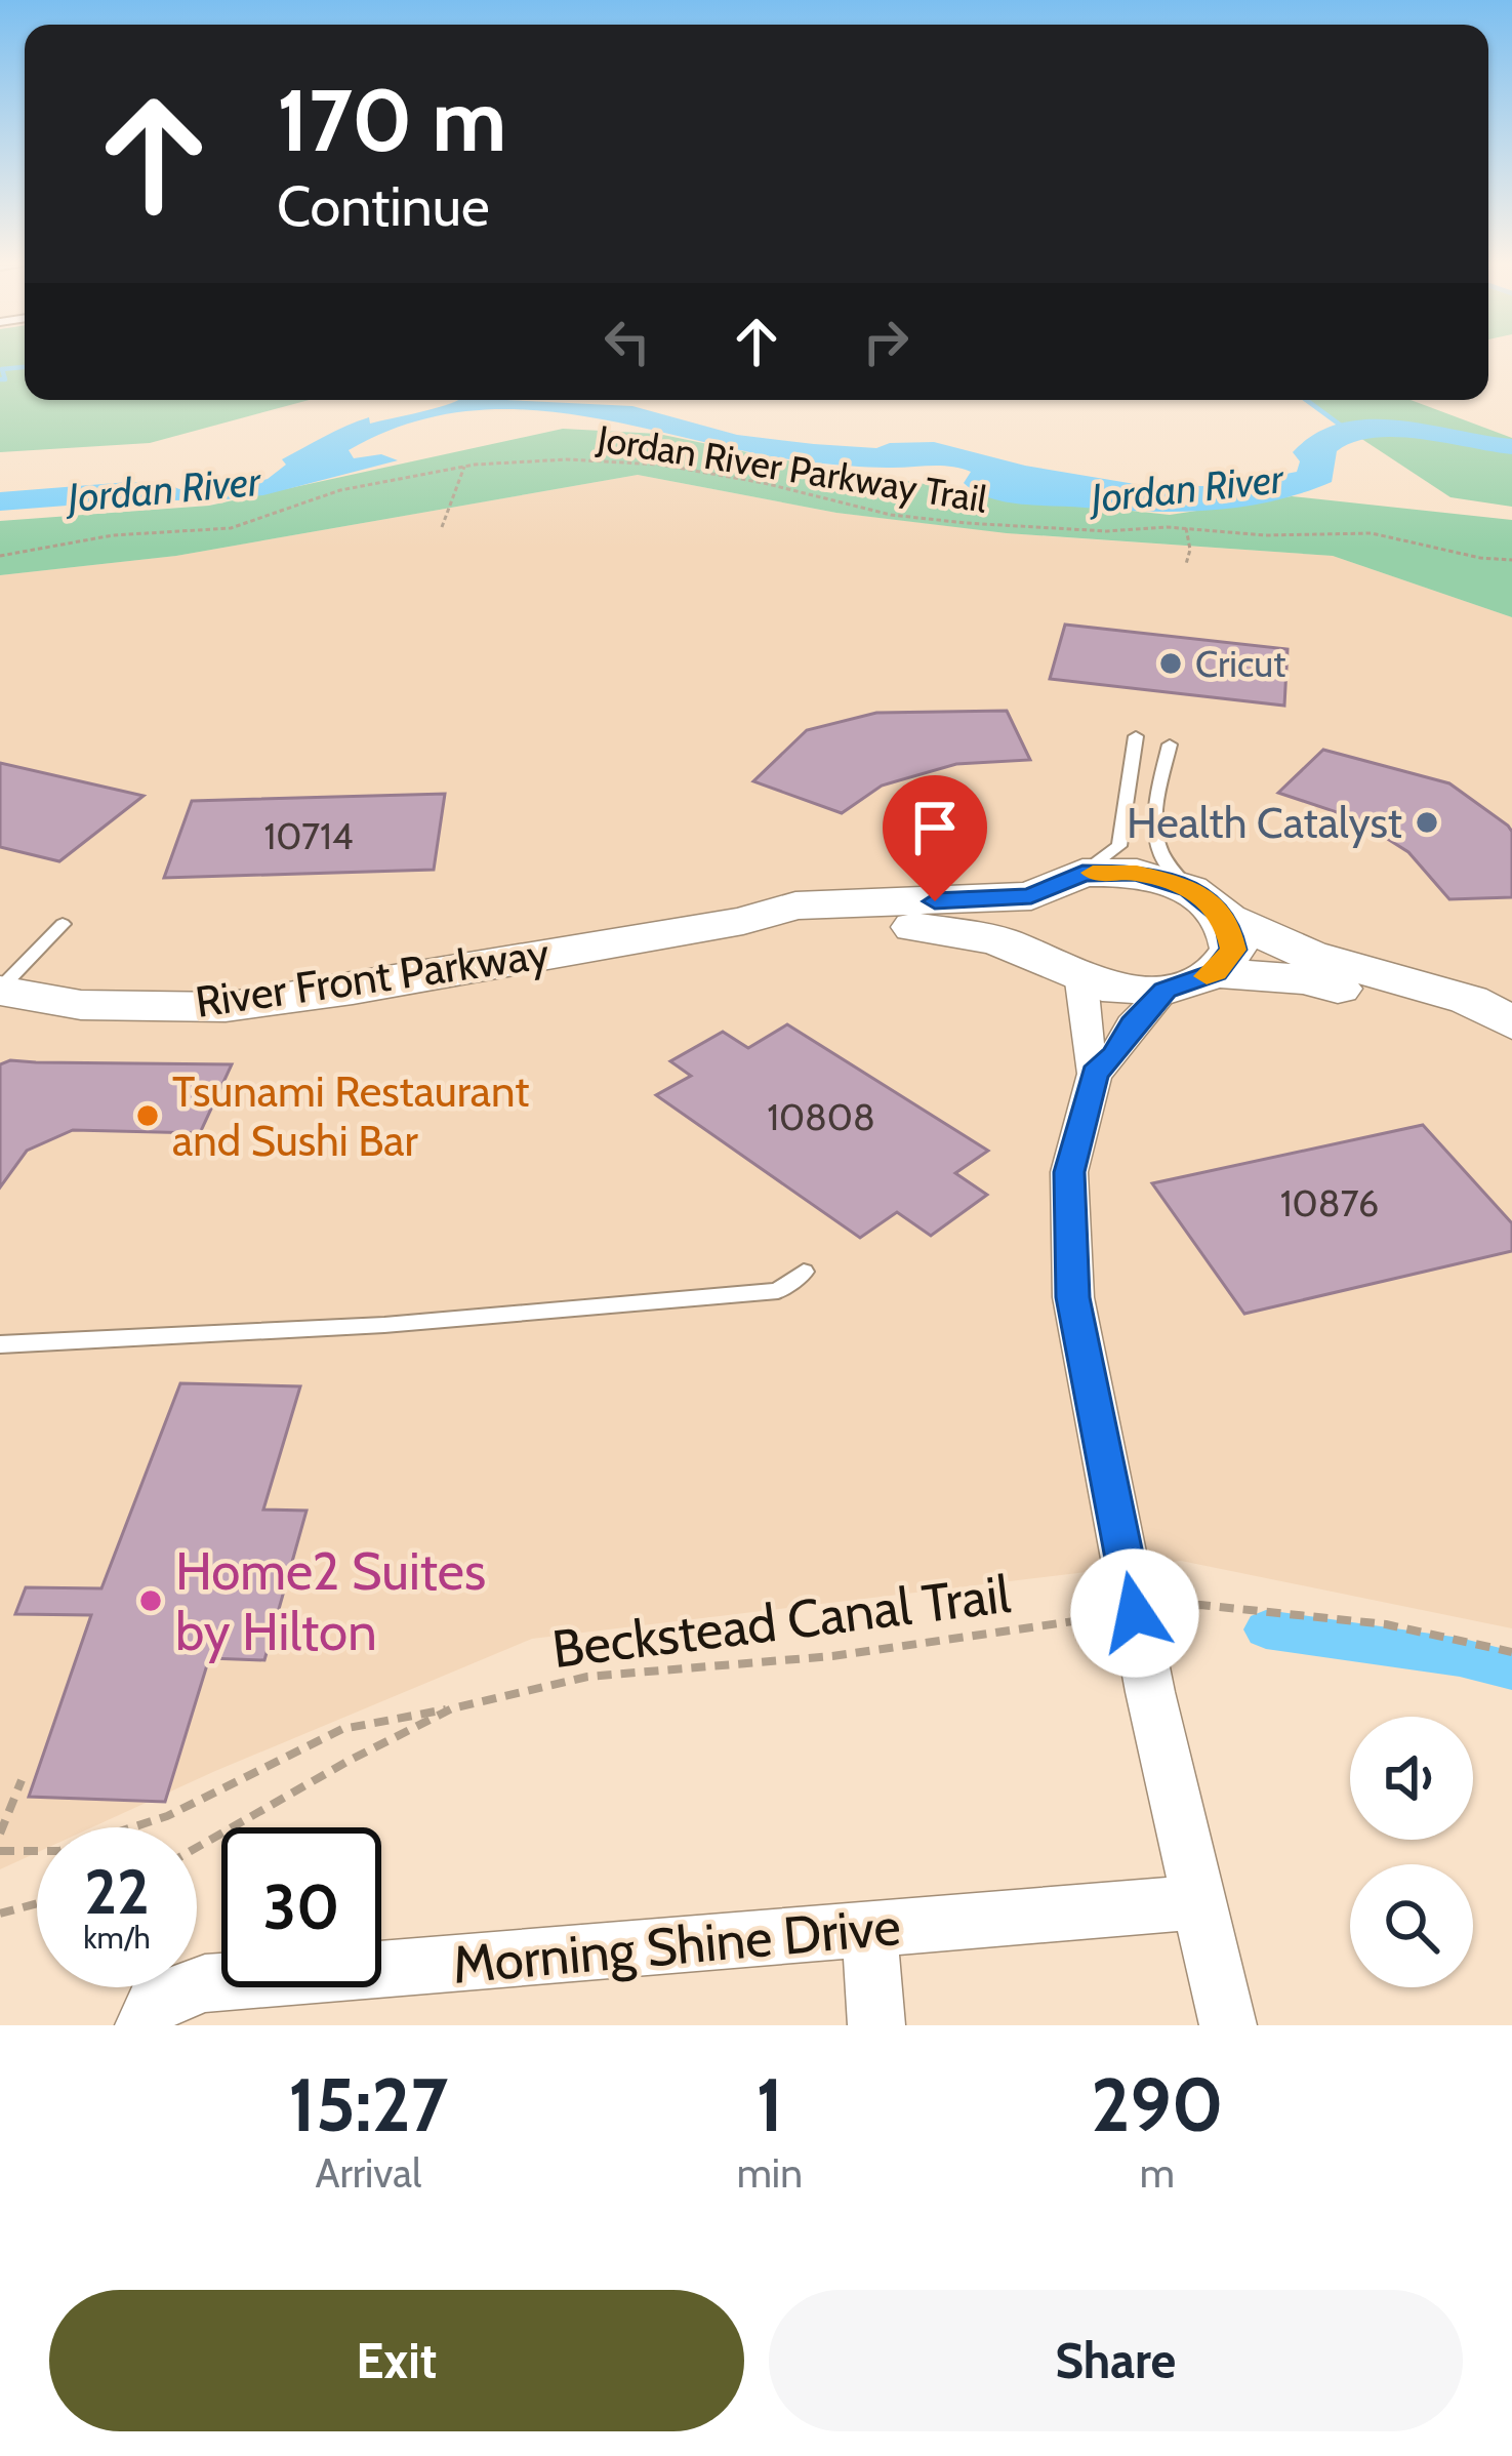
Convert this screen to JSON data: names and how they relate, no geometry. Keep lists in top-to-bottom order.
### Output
{
  "streets": {
    "street": ["River Front Parkway", "Morning Shine Drive"],
    "path": ["Jordan River Parkway Trail", "Beckstead Canal Trail"]
  },
  "water": ["Jordan River"],
  "places": [
    "Cricut",
    "Health Catalyst",
    "Tsunami Restaurant and Sushi Bar",
    "Home2 Suites by Hilton"
  ],
  "house_numbers": ["10714", "10808", "10876"],
  "page": {
    "turn": ["170 m", "Continue"],
    "speed": "22 km/h",
    "limit": "30",
    "eta": [
      "15:27",
      "Arrival",
      "1",
      "min",
      "290",
      "m"
    ],
    "buttons": ["Exit", "Share"]
  }
}
